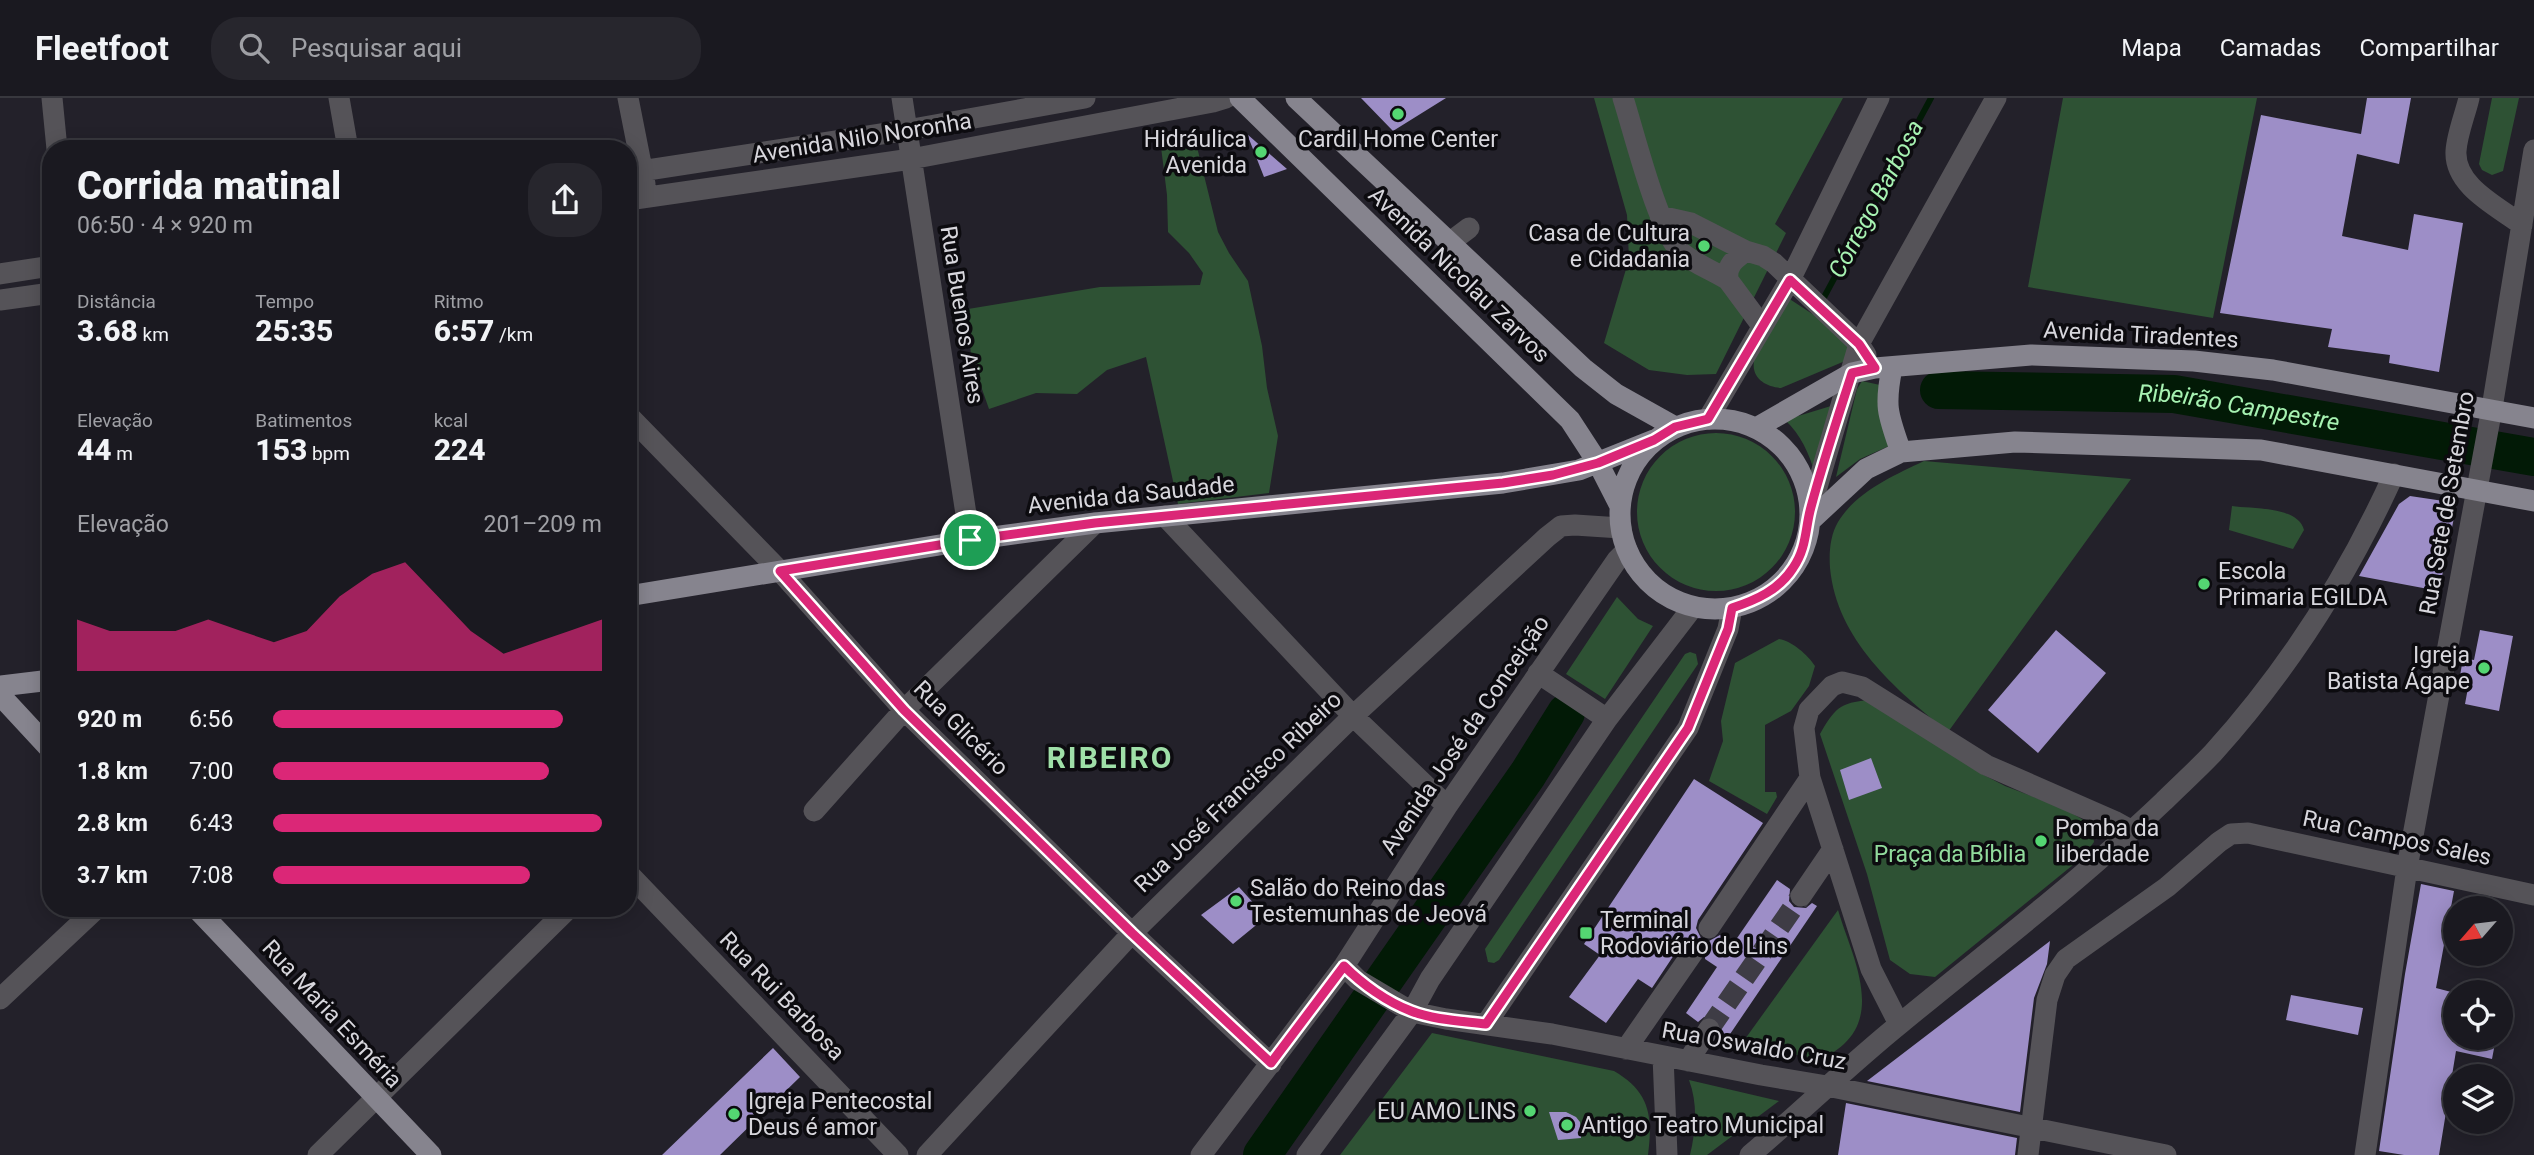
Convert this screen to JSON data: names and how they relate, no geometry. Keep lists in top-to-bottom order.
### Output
{
  "streets": {
    "main road": [
      "Avenida Nicolau Zarvos",
      "Avenida Tiradentes",
      "Avenida da Saudade",
      "Rua Maria Esméria"
    ],
    "street": [
      "Avenida Nilo Noronha",
      "Rua Buenos Aires",
      "Rua Sete de Setembro",
      "Rua Glicério",
      "Avenida José da Conceição",
      "Rua José Francisco Ribeiro",
      "Rua Campos Sales",
      "Rua Rui Barbosa",
      "Rua Oswaldo Cruz"
    ]
  },
  "crossings": [
    ["Avenida Nilo Noronha", "Rua Buenos Aires"],
    ["Avenida Nicolau Zarvos", "Avenida Tiradentes"],
    ["Avenida Nicolau Zarvos", "Avenida da Saudade"],
    ["Avenida Nicolau Zarvos", "Avenida José da Conceição"],
    ["Avenida Nicolau Zarvos", "Rua José Francisco Ribeiro"],
    ["Rua Buenos Aires", "Avenida da Saudade"],
    ["Avenida Tiradentes", "Avenida da Saudade"],
    ["Avenida Tiradentes", "Rua Sete de Setembro"],
    ["Avenida Tiradentes", "Avenida José da Conceição"],
    ["Avenida Tiradentes", "Rua José Francisco Ribeiro"],
    ["Avenida da Saudade", "Rua Glicério"],
    ["Avenida da Saudade", "Avenida José da Conceição"],
    ["Avenida da Saudade", "Rua José Francisco Ribeiro"],
    ["Rua Sete de Setembro", "Rua Campos Sales"],
    ["Rua Glicério", "Avenida José da Conceição"],
    ["Rua Glicério", "Rua José Francisco Ribeiro"],
    ["Avenida José da Conceição", "Rua José Francisco Ribeiro"],
    ["Avenida José da Conceição", "Rua Oswaldo Cruz"],
    ["Rua Campos Sales", "Rua Oswaldo Cruz"]
  ],
  "districts": ["RIBEIRO"],
  "water": ["Córrego Barbosa", "Ribeirão Campestre"],
  "parks": ["Praça da Bíblia"],
  "places": {
    "other": [
      "Cardil Home Center",
      "Hidráulica Avenida",
      "Casa de Cultura e Cidadania",
      "Escola Primaria EGILDA",
      "Igreja Batista Ágape",
      "Pomba da liberdade",
      "Salão do Reino das Testemunhas de Jeová",
      "EU AMO LINS",
      "Igreja Pentecostal Deus é amor",
      "Antigo Teatro Municipal"
    ],
    "transit": ["Terminal Rodoviário de Lins"]
  },
  "north": "bottom left",
  "page": {
    "header": "Fleetfoot",
    "search": "Pesquisar aqui",
    "nav": ["Mapa", "Camadas", "Compartilhar"],
    "heading": ["Corrida matinal", "06:50 · 4 × 920 m"],
    "stats": [
      ["Distância", "3.68 km"],
      ["Tempo", "25:35"],
      ["Ritmo", "6:57 /km"],
      ["Elevação", "44 m"],
      ["Batimentos", "153 bpm"],
      ["kcal", "224"]
    ],
    "chart": ["Elevação", "201–209 m"],
    "list": [
      {
        "name": "920 m",
        "note": "6:56"
      },
      {
        "name": "1.8 km",
        "note": "7:00"
      },
      {
        "name": "2.8 km",
        "note": "6:43"
      },
      {
        "name": "3.7 km",
        "note": "7:08"
      }
    ]
  }
}
